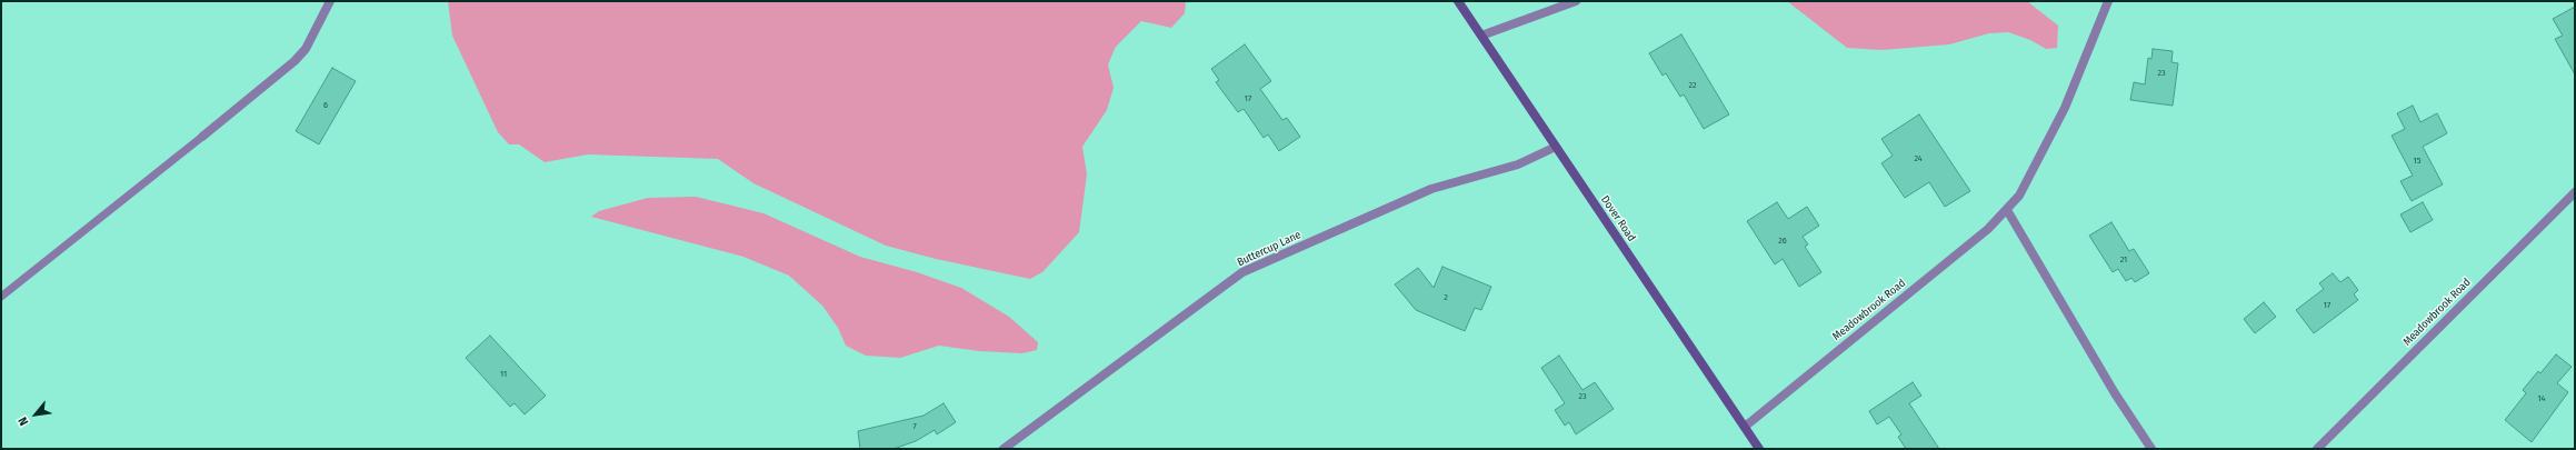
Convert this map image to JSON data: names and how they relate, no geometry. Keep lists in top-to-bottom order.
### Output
{
  "streets": {
    "street": ["Dover Road", "Buttercup Lane", "Meadowbrook Road"]
  },
  "crossings": [
    ["Dover Road", "Buttercup Lane"],
    ["Dover Road", "Meadowbrook Road"]
  ],
  "house_numbers": [
    "23",
    "22",
    "17",
    "6",
    "24",
    "15",
    "26",
    "21",
    "2",
    "17",
    "11",
    "23",
    "14",
    "7"
  ],
  "north": "bottom left"
}
